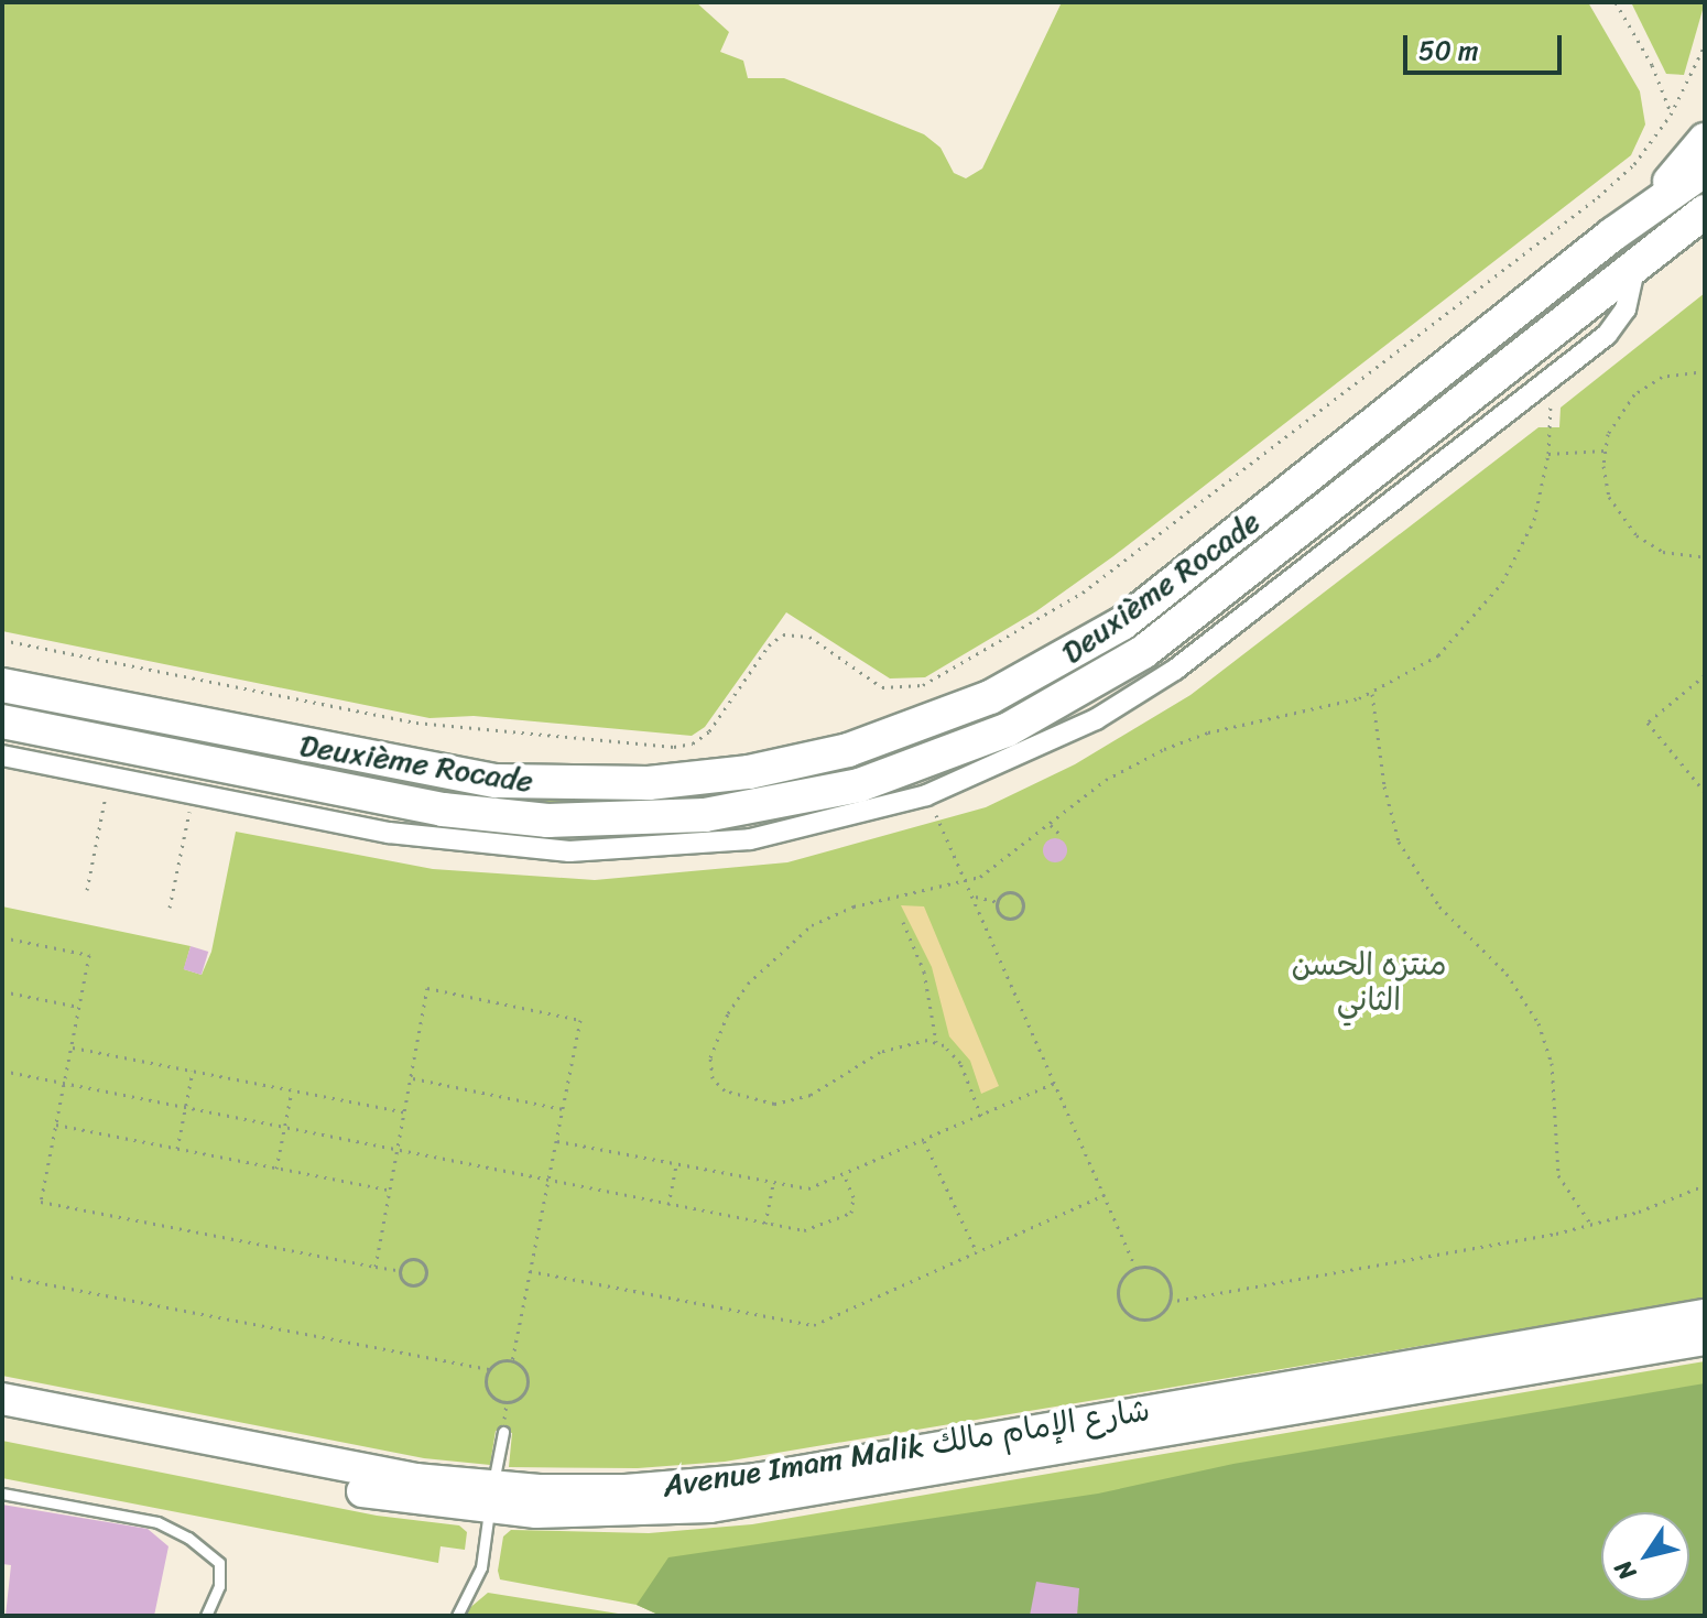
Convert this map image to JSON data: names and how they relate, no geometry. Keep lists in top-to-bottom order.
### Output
{
  "streets": {
    "highway": ["Deuxième Rocade"],
    "main road": ["Avenue Imam Malik شارع الإمام مالك"]
  },
  "parks": ["منتزه الحسن الثاني"],
  "scale_bar": "50 m",
  "north": "bottom left"
}
